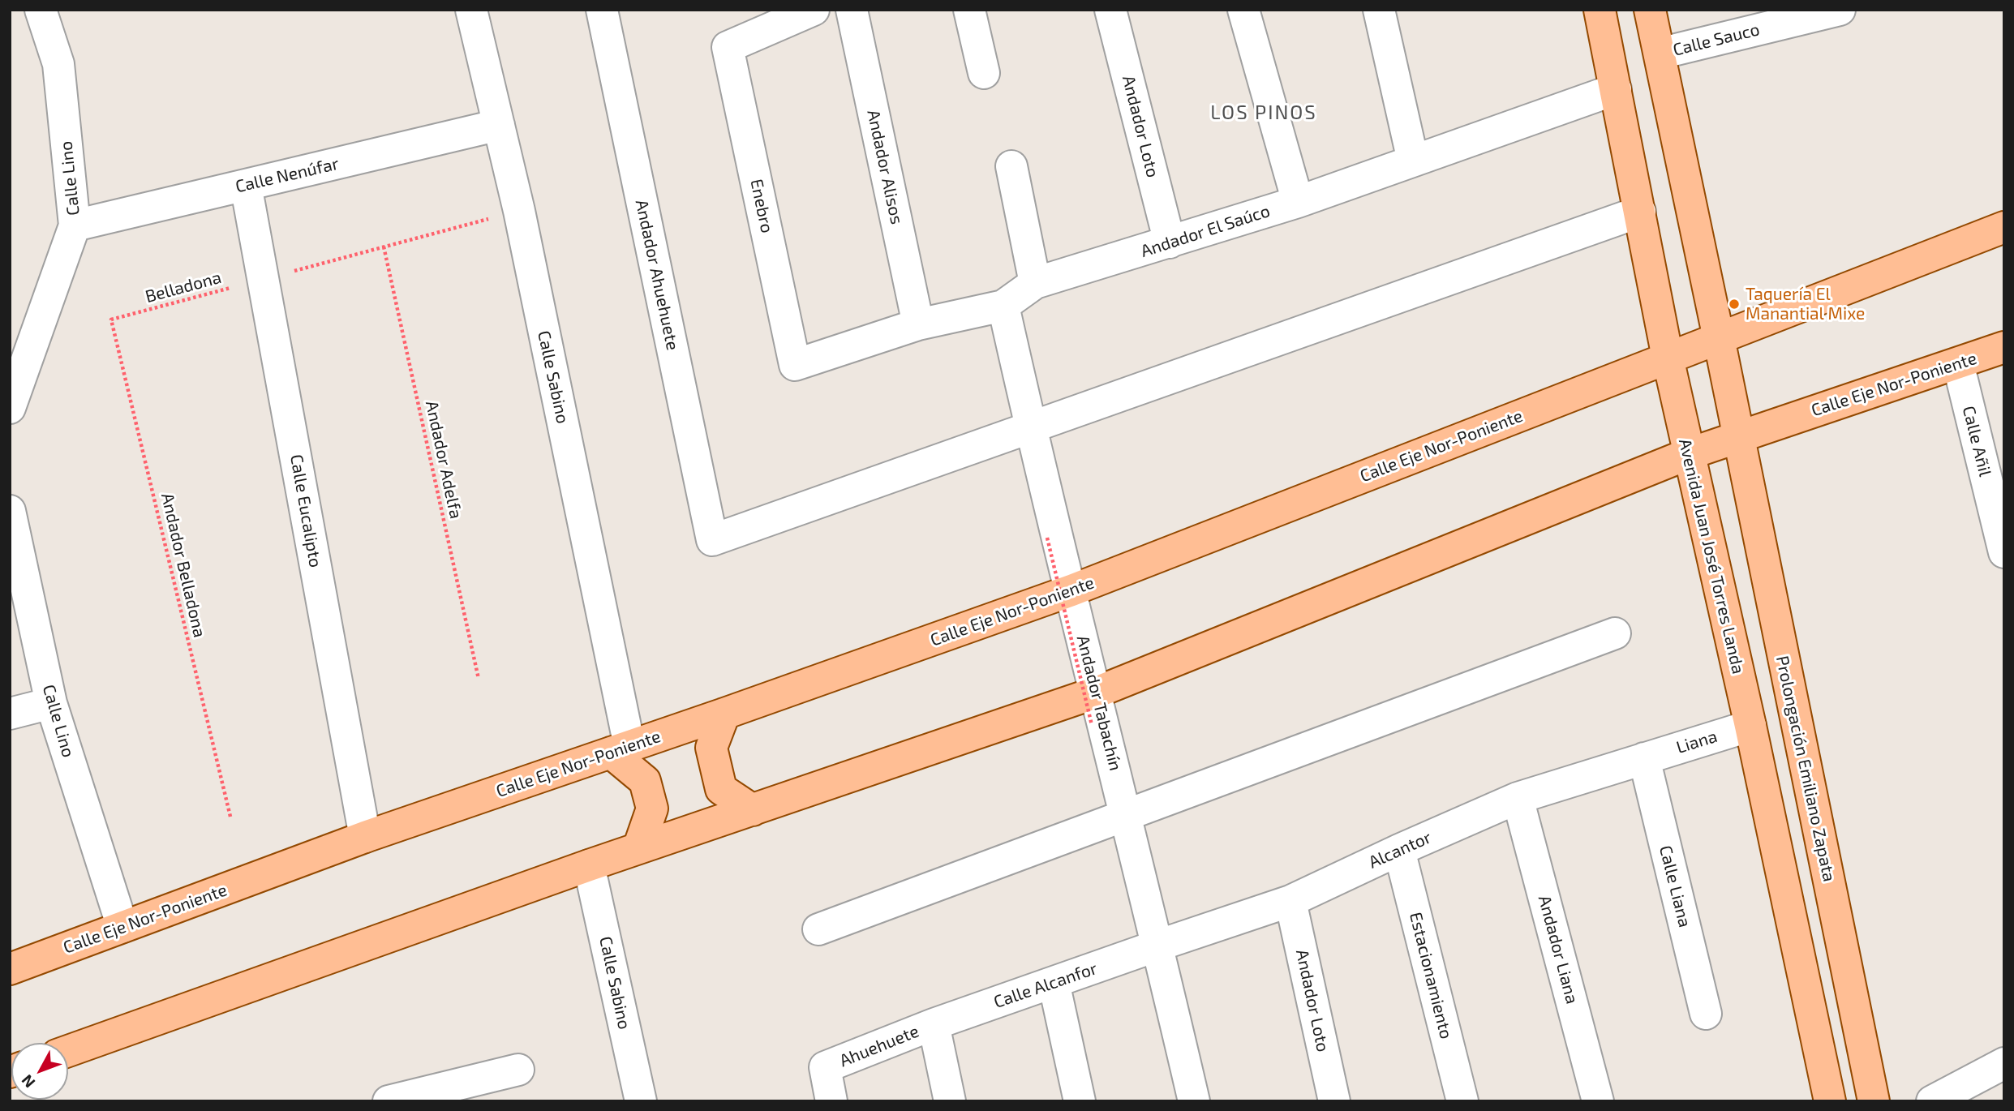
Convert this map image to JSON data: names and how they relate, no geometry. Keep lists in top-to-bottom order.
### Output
{
  "streets": {
    "main road": ["Calle Eje Nor-Poniente", "Avenida Juan José Torres Landa", "Prolongación Emiliano Zapata"],
    "street": [
      "Calle Sauco",
      "Andador Loto",
      "Andador Alisos",
      "Calle Nenúfar",
      "Calle Lino",
      "Enebro",
      "Andador El Saúco",
      "Andador Ahuehuete",
      "Calle Sabino",
      "Calle Añil",
      "Calle Eucalipto",
      "Andador Tabachín",
      "Liana",
      "Alcantor",
      "Calle Liana",
      "Andador Liana",
      "Estacionamiento",
      "Calle Alcanfor",
      "Ahuehuete"
    ],
    "path": ["Belladona", "Andador Adelfa", "Andador Belladona"]
  },
  "crossings": [
    ["Andador Loto", "Andador El Saúco"],
    ["Andador Loto", "Alcantor"],
    ["Andador Alisos", "Andador El Saúco"],
    ["Calle Nenúfar", "Calle Lino"],
    ["Calle Nenúfar", "Calle Sabino"],
    ["Calle Nenúfar", "Calle Eucalipto"],
    ["Calle Lino", "Calle Eje Nor-Poniente"],
    ["Enebro", "Andador El Saúco"],
    ["Andador El Saúco", "Avenida Juan José Torres Landa"],
    ["Andador El Saúco", "Andador Tabachín"],
    ["Andador Ahuehuete", "Andador Tabachín"],
    ["Belladona", "Calle Eucalipto"],
    ["Belladona", "Andador Belladona"],
    ["Calle Sabino", "Calle Eje Nor-Poniente"],
    ["Calle Eje Nor-Poniente", "Calle Añil"],
    ["Calle Eje Nor-Poniente", "Calle Eucalipto"],
    ["Calle Eje Nor-Poniente", "Avenida Juan José Torres Landa"],
    ["Calle Eje Nor-Poniente", "Andador Tabachín"],
    ["Calle Eje Nor-Poniente", "Prolongación Emiliano Zapata"],
    ["Avenida Juan José Torres Landa", "Liana"],
    ["Andador Tabachín", "Alcantor"],
    ["Andador Tabachín", "Calle Alcanfor"],
    ["Liana", "Alcantor"],
    ["Liana", "Calle Liana"],
    ["Alcantor", "Calle Liana"],
    ["Alcantor", "Andador Liana"],
    ["Alcantor", "Estacionamiento"],
    ["Alcantor", "Calle Alcanfor"],
    ["Calle Alcanfor", "Ahuehuete"]
  ],
  "districts": ["LOS PINOS"],
  "places": ["Taquería El Manantial Mixe"],
  "north": "bottom left"
}
